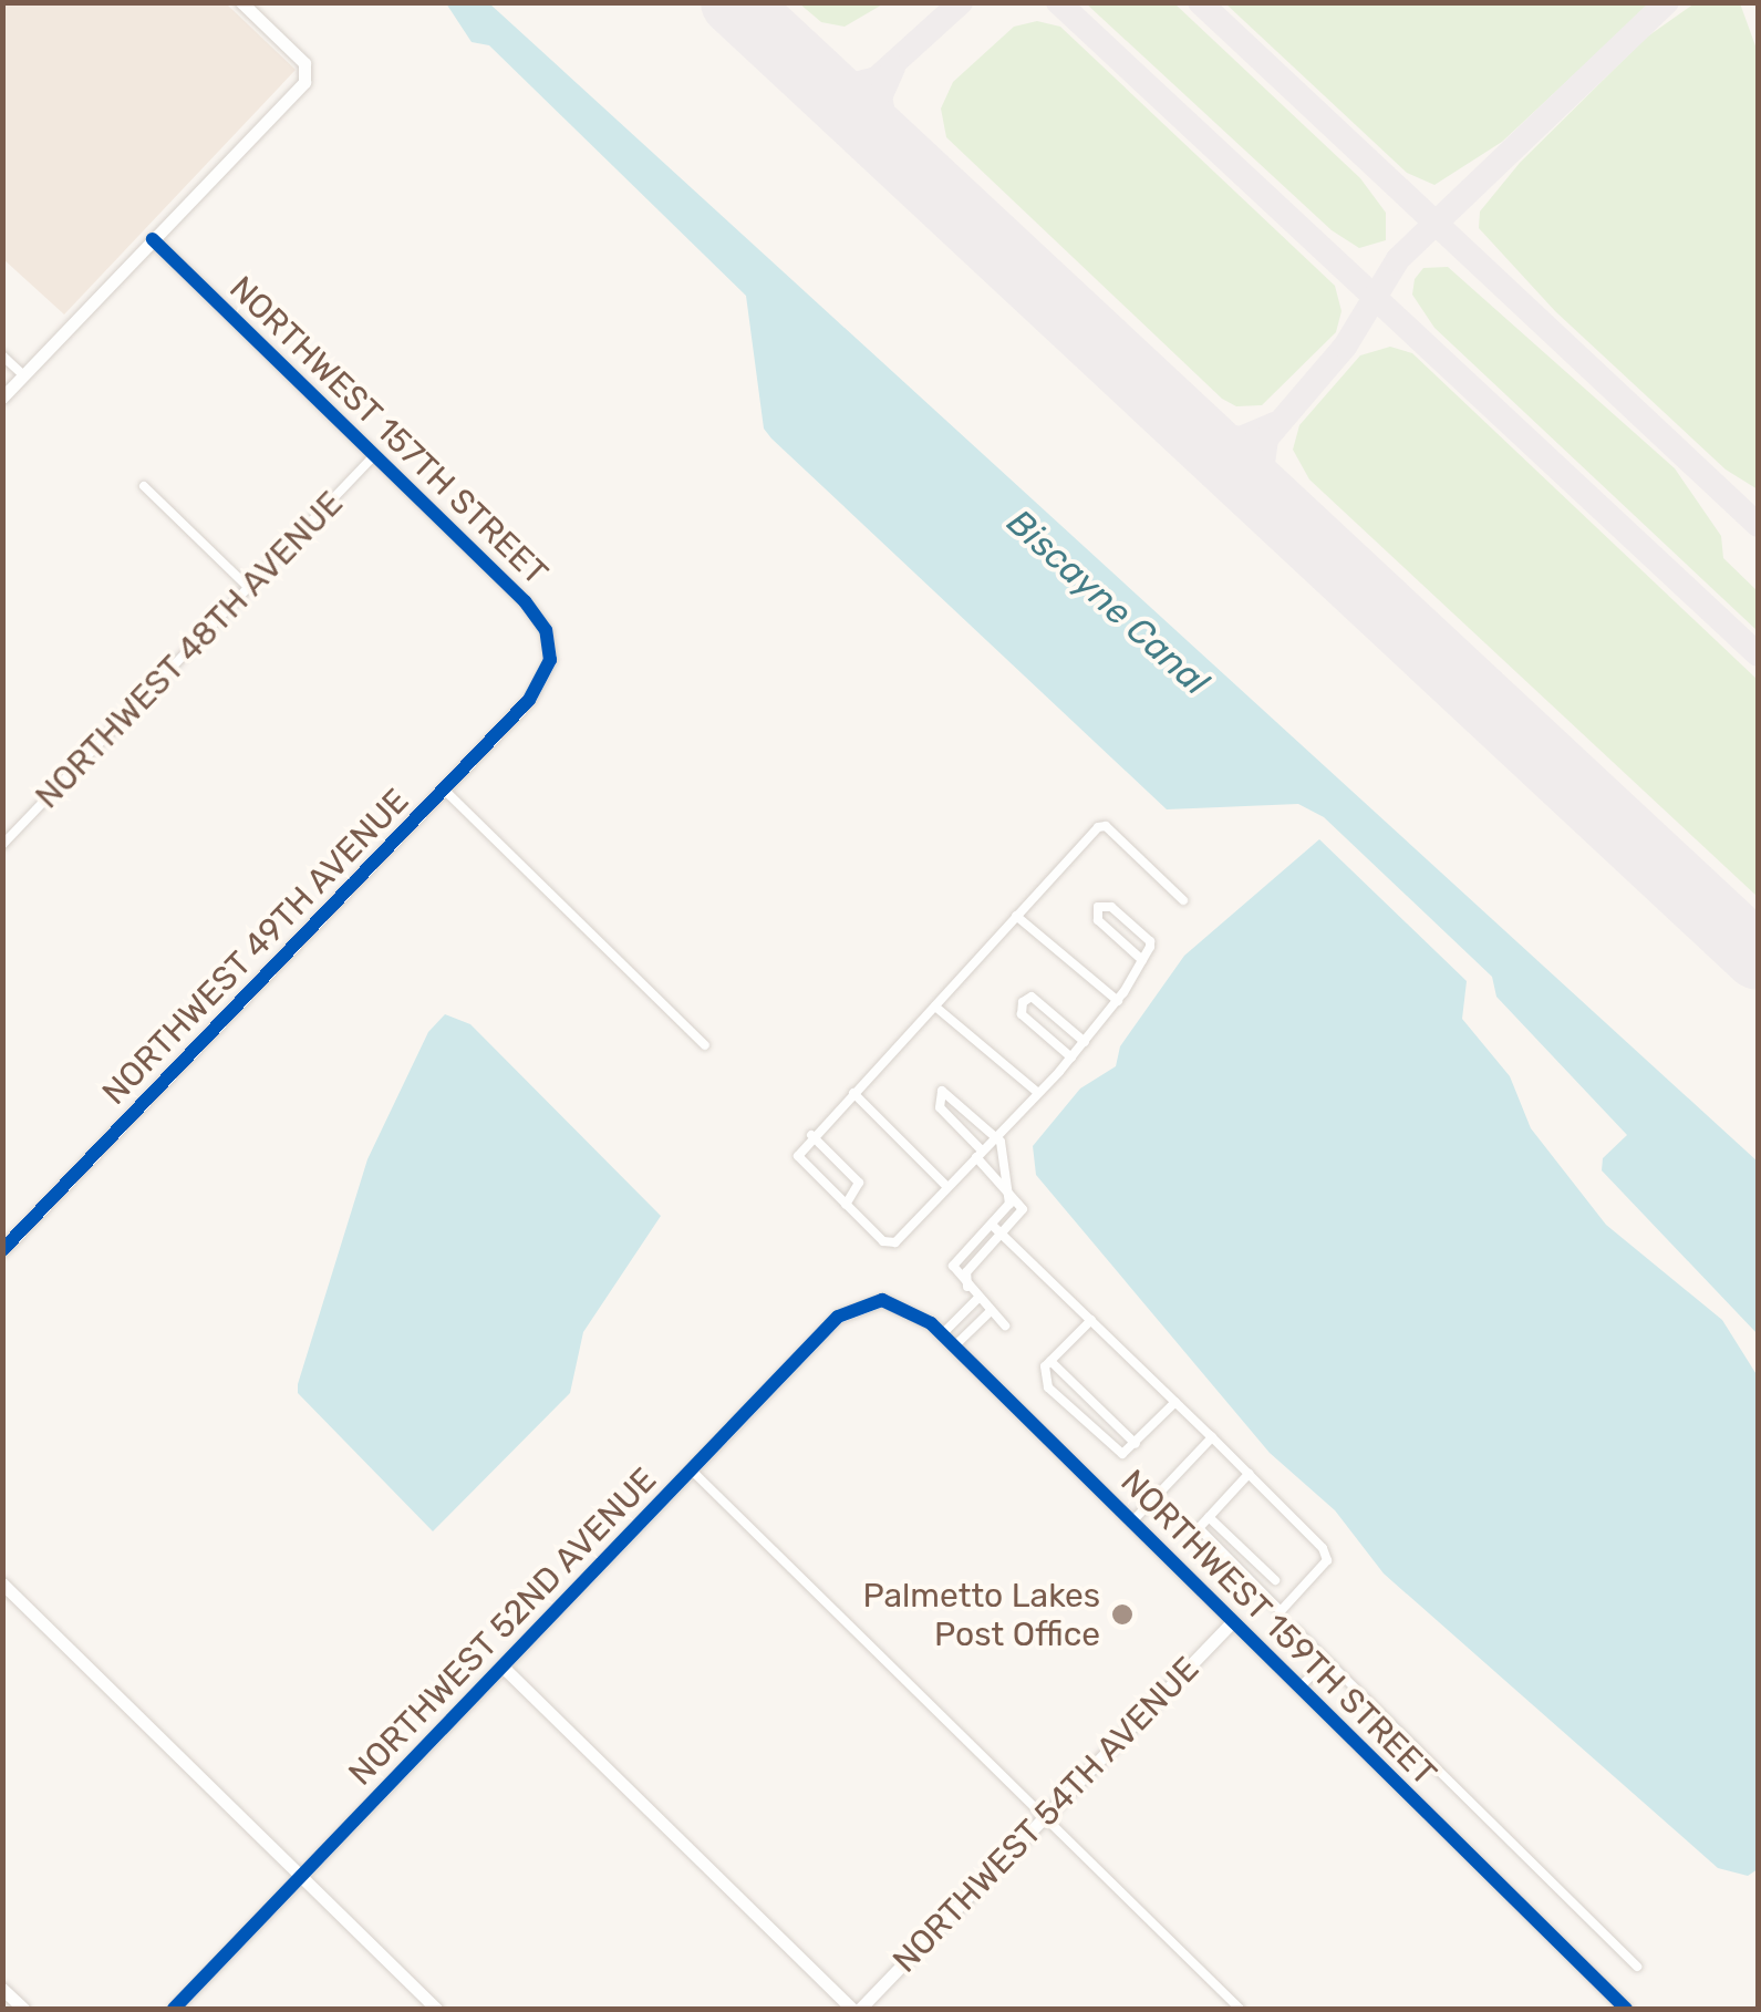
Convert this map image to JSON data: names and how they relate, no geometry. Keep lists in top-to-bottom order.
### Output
{
  "streets": {
    "street": [
      "NORTHWEST 157TH STREET",
      "NORTHWEST 48TH AVENUE",
      "NORTHWEST 49TH AVENUE",
      "NORTHWEST 52ND AVENUE",
      "NORTHWEST 159TH STREET",
      "NORTHWEST 54TH AVENUE"
    ]
  },
  "crossings": [
    ["NORTHWEST 157TH STREET", "NORTHWEST 48TH AVENUE"],
    ["NORTHWEST 157TH STREET", "NORTHWEST 49TH AVENUE"],
    ["NORTHWEST 52ND AVENUE", "NORTHWEST 159TH STREET"],
    ["NORTHWEST 159TH STREET", "NORTHWEST 54TH AVENUE"]
  ],
  "water": ["Biscayne Canal"],
  "places": ["Palmetto Lakes Post Office"]
}
